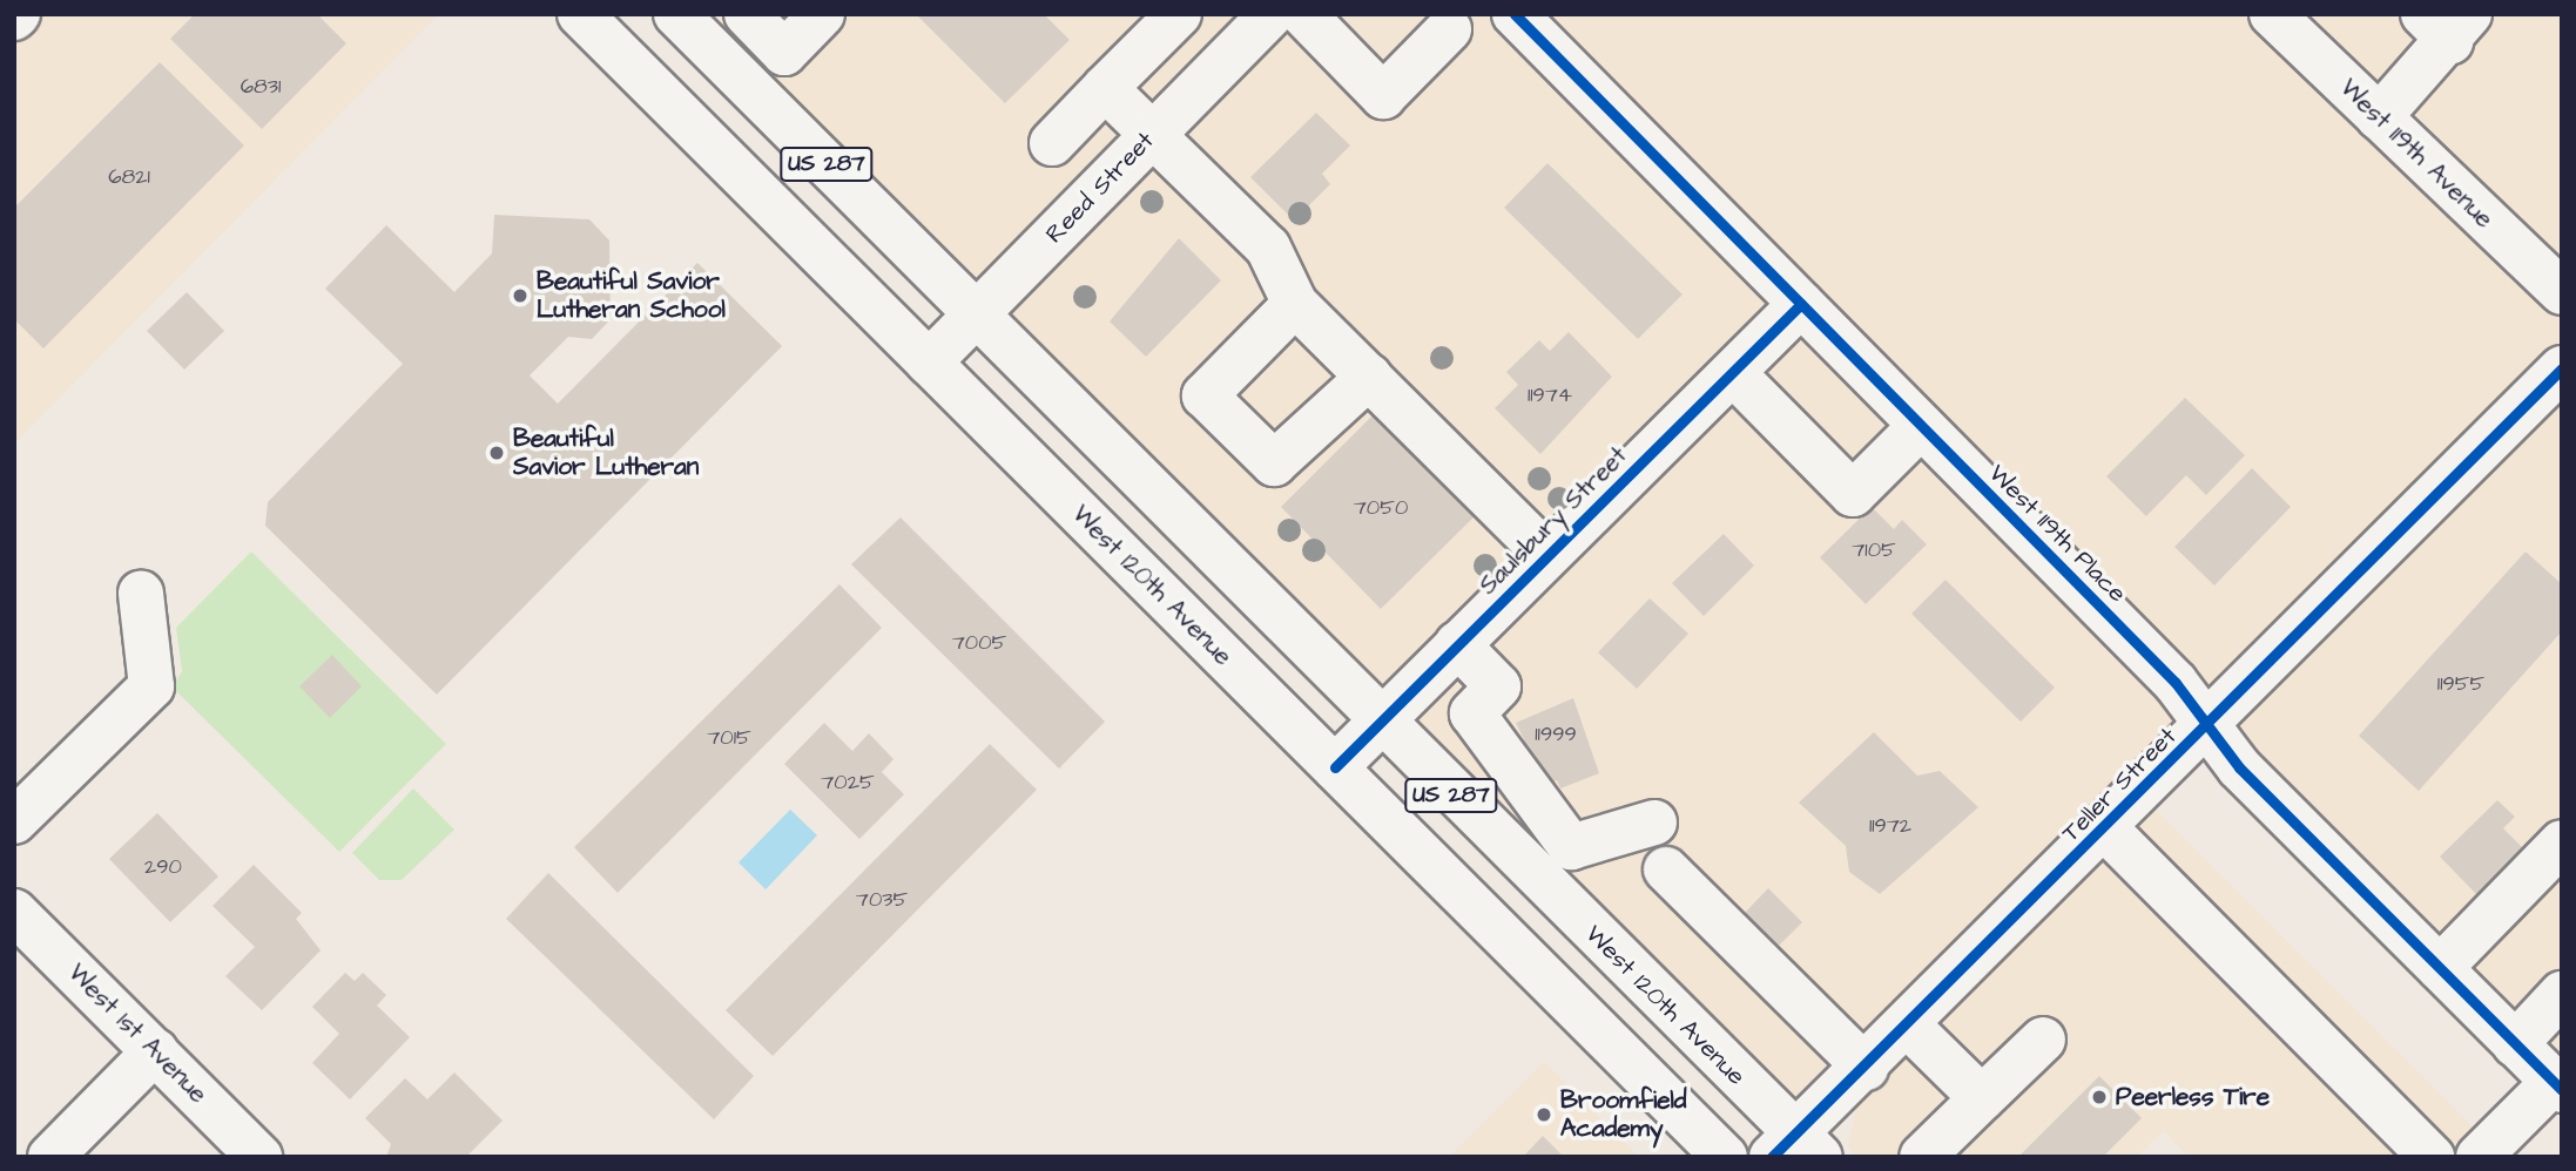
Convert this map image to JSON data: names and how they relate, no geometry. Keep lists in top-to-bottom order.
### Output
{
  "streets": {
    "street": [
      "West 119th Avenue",
      "US 287",
      "Reed Street",
      "Saulsbury Street",
      "West 119th Place",
      "West 120th Avenue",
      "Teller Street",
      "West 1st Avenue"
    ]
  },
  "crossings": [
    ["Reed Street", "West 120th Avenue"],
    ["Saulsbury Street", "West 119th Place"],
    ["Saulsbury Street", "West 120th Avenue"],
    ["West 119th Place", "Teller Street"],
    ["West 120th Avenue", "Teller Street"]
  ],
  "places": [
    "Beautiful Savior Lutheran School",
    "Beautiful Savior Lutheran",
    "Peerless Tire",
    "Broomfield Academy"
  ],
  "house_numbers": [
    "6831",
    "6821",
    "11974",
    "7050",
    "7105",
    "7005",
    "11955",
    "11999",
    "7015",
    "7025",
    "11972",
    "290",
    "7035"
  ]
}
